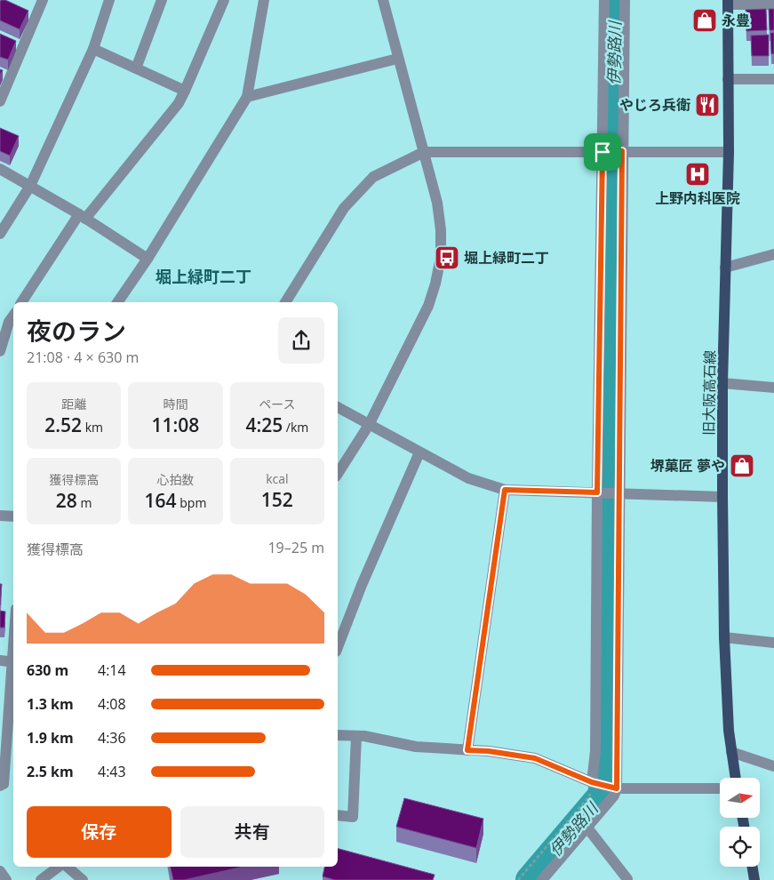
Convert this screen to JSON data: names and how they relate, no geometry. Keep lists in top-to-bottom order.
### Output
{
  "streets": {
    "main road": ["旧大阪高石線"]
  },
  "districts": ["堀上緑町二丁"],
  "water": ["伊勢路川"],
  "places": {
    "shop": ["永豊", "堺菓匠 夢や"],
    "restaurant": ["やじろ兵衛"],
    "hospital": ["上野内科医院"],
    "bus stop": ["堀上緑町二丁"]
  },
  "north": "right",
  "page": {
    "heading": ["夜のラン", "21:08 · 4 × 630 m"],
    "stats": [
      ["距離", "2.52 km"],
      ["時間", "11:08"],
      ["ペース", "4:25 /km"],
      ["獲得標高", "28 m"],
      ["心拍数", "164 bpm"],
      ["kcal", "152"]
    ],
    "chart": ["獲得標高", "19–25 m"],
    "list": [
      {
        "name": "630 m",
        "note": "4:14"
      },
      {
        "name": "1.3 km",
        "note": "4:08"
      },
      {
        "name": "1.9 km",
        "note": "4:36"
      },
      {
        "name": "2.5 km",
        "note": "4:43"
      }
    ],
    "buttons": ["保存", "共有"]
  }
}
